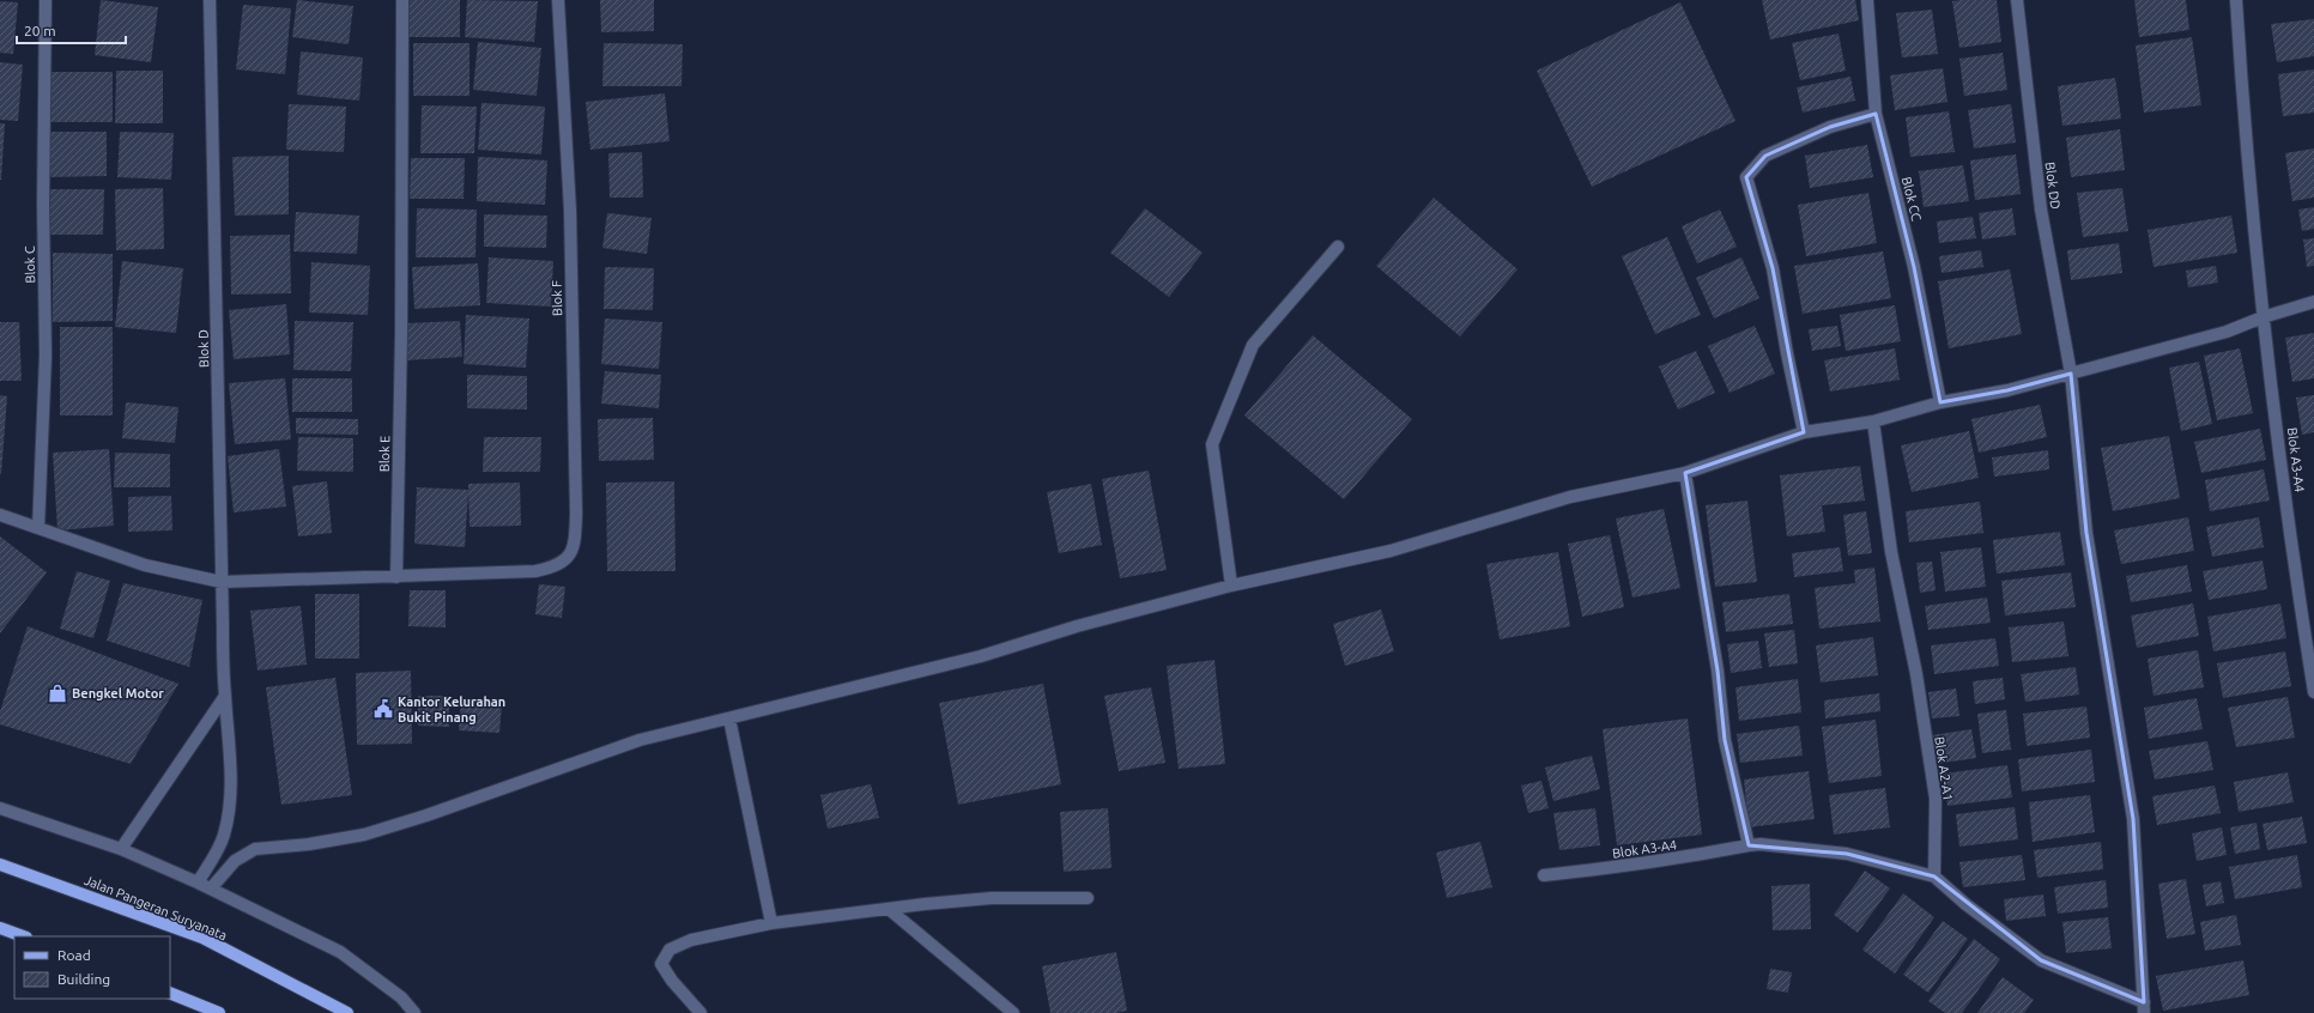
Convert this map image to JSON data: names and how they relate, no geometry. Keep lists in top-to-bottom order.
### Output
{
  "streets": {
    "main road": ["Jalan Pangeran Suryanata"],
    "street": [
      "Blok DD",
      "Blok CC",
      "Blok C",
      "Blok F",
      "Blok D",
      "Blok E",
      "Blok A3-A4",
      "Blok A2-A1"
    ]
  },
  "crossings": [
    ["Blok C", "Blok F"],
    ["Blok F", "Blok D"],
    ["Blok F", "Blok E"],
    ["Blok A3-A4", "Blok A2-A1"]
  ],
  "places": {
    "shop": ["Bengkel Motor"],
    "public building": ["Kantor Kelurahan Bukit Pinang"]
  },
  "legend": ["Road", "Building"],
  "scale_bar": "20 m"
}
